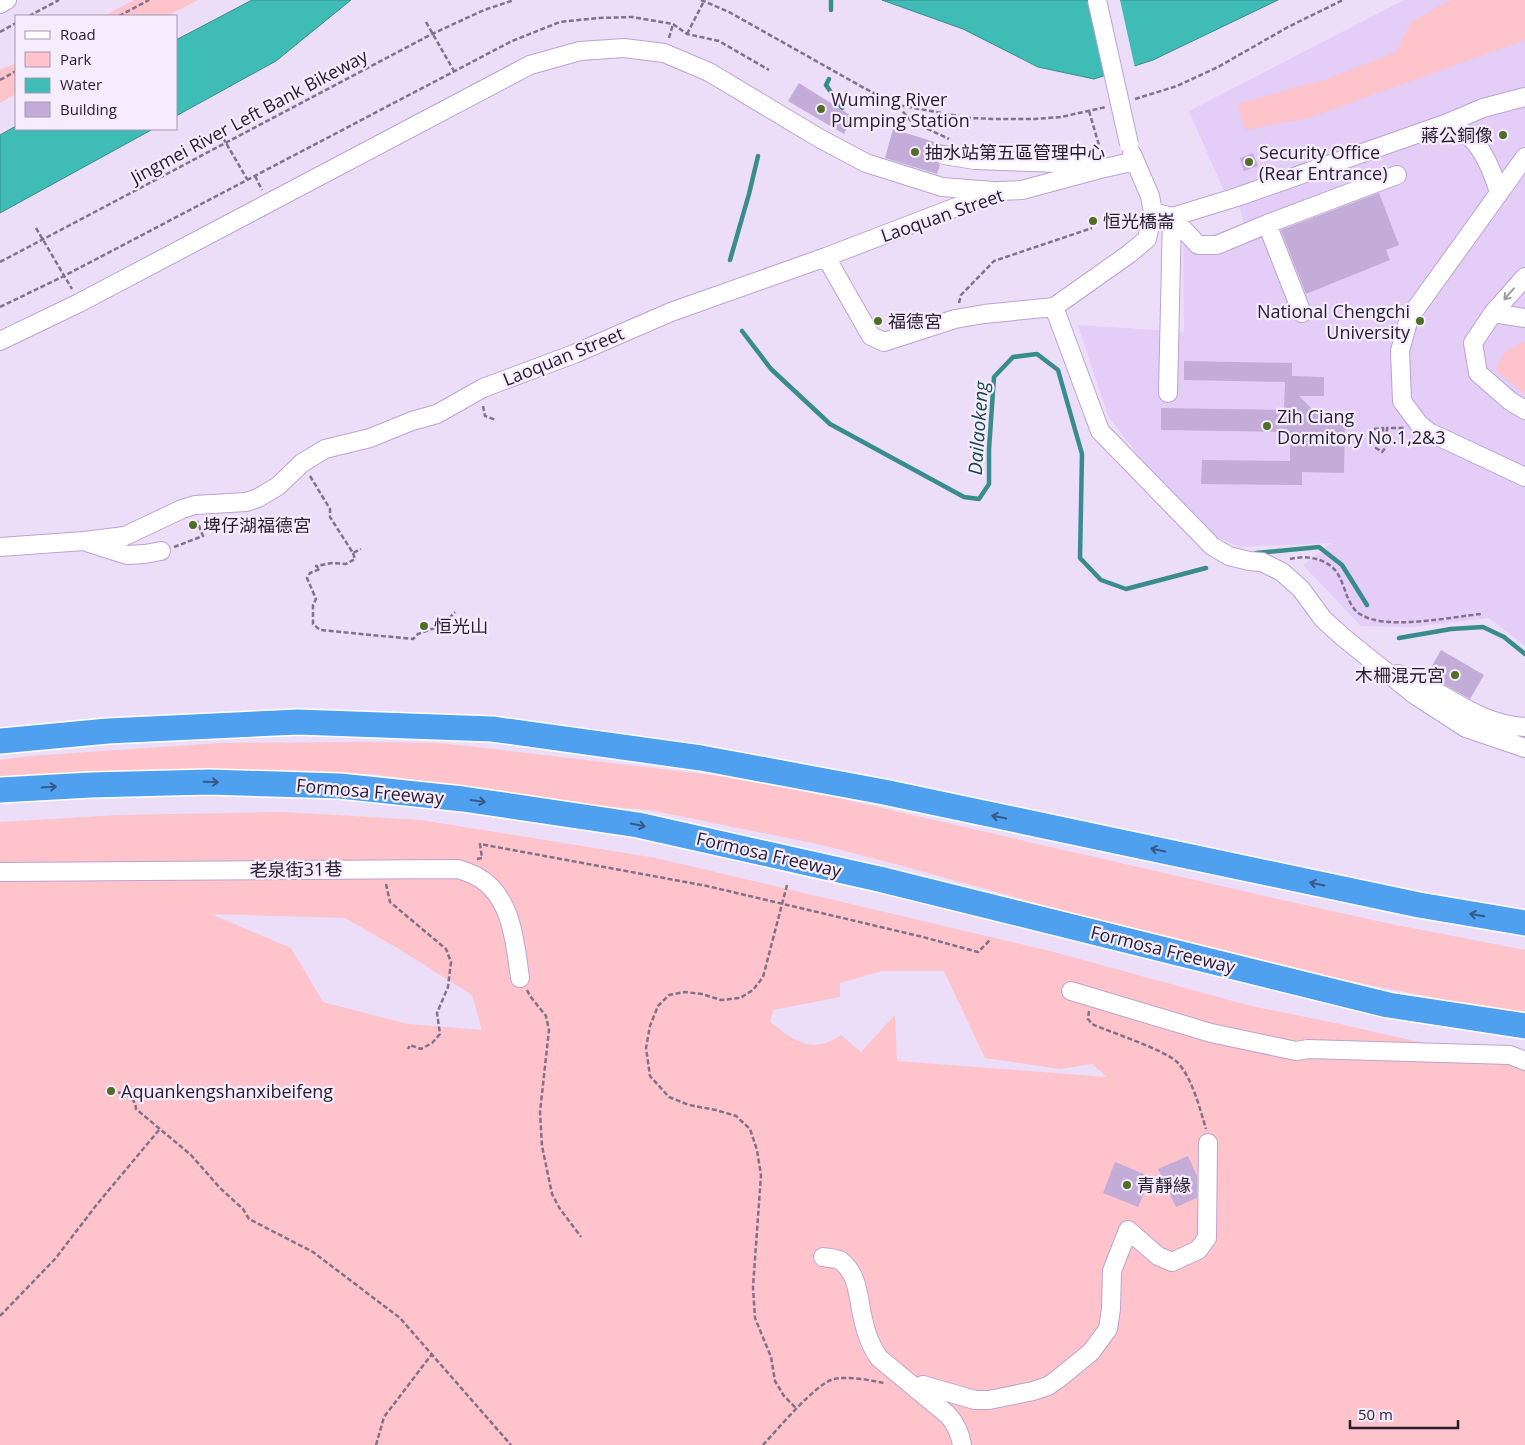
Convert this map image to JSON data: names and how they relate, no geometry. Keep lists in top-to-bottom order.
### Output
{
  "streets": {
    "highway": ["Formosa Freeway"],
    "street": ["Laoquan Street", "老泉街31巷"],
    "path": ["Jingmei River Left Bank Bikeway"]
  },
  "water": ["Dailaokeng"],
  "places": [
    "Wuming River Pumping Station",
    "蔣公銅像",
    "抽水站第五區管理中心",
    "Security Office (Rear Entrance)",
    "恒光橋崙",
    "福德宮",
    "National Chengchi University",
    "Zih Ciang Dormitory No.1,2&3",
    "埤仔湖福德宮",
    "恒光山",
    "木柵混元宮",
    "Aquankengshanxibeifeng",
    "青靜緣"
  ],
  "legend": [
    "Road",
    "Park",
    "Water",
    "Building"
  ],
  "scale_bar": "50 m"
}
